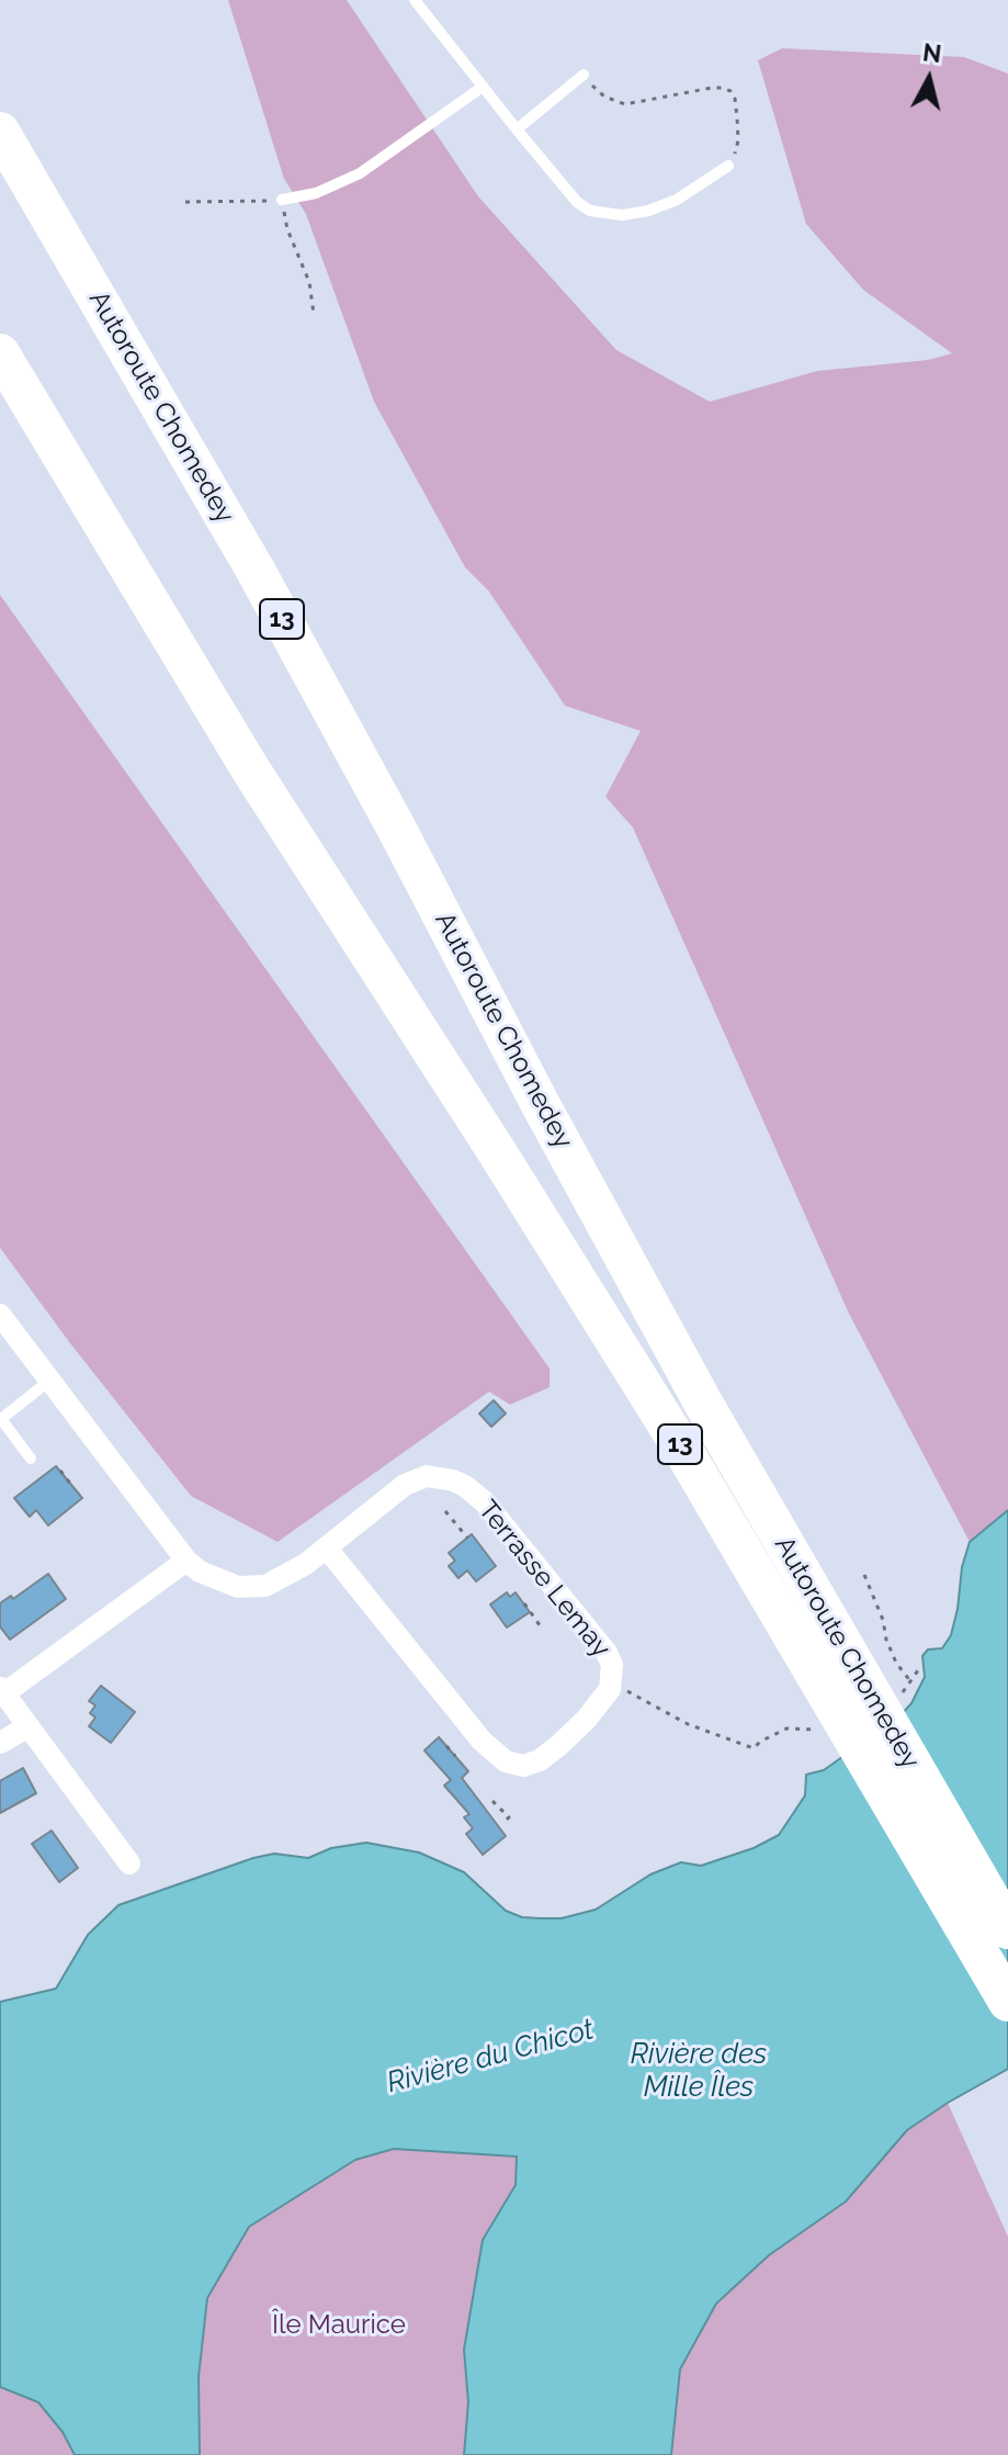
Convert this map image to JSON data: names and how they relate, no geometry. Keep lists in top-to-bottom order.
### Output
{
  "streets": {
    "highway": ["Autoroute Chomedey", "13"],
    "street": ["Terrasse Lemay"]
  },
  "water": ["Rivière des Mille Îles", "Rivière du Chicot"],
  "parks": ["Île Maurice"],
  "north": "top"
}
